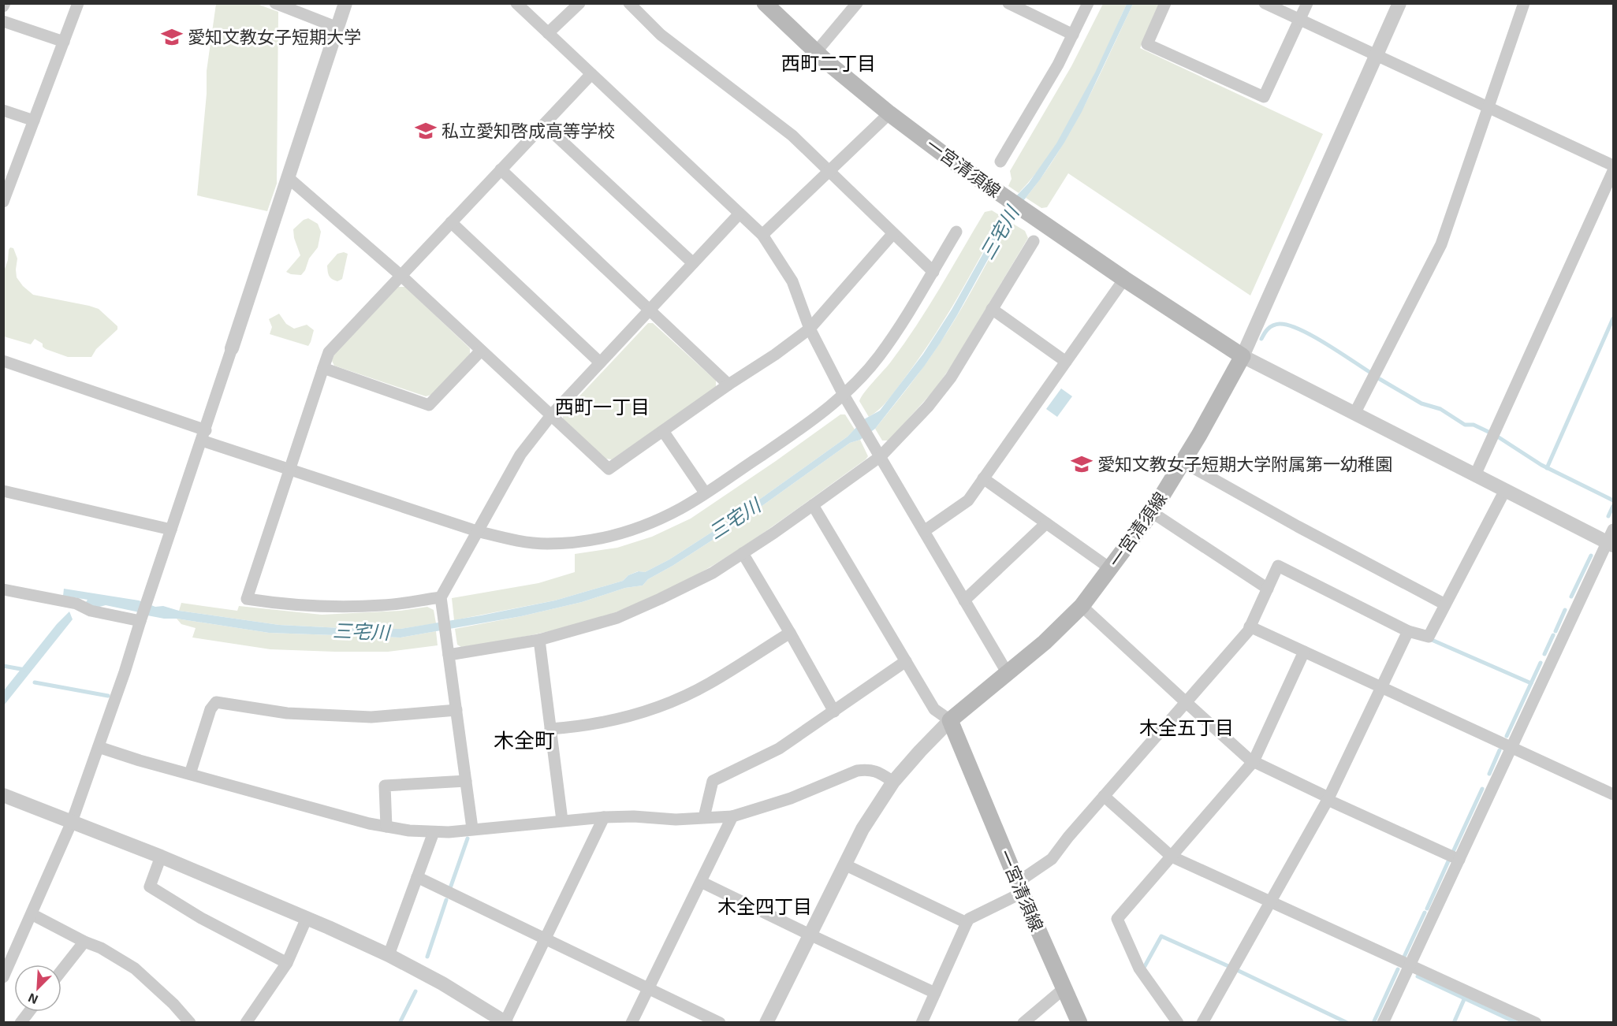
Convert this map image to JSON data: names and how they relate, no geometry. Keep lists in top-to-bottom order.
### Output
{
  "streets": {
    "main road": ["一宮清須線"]
  },
  "districts": [
    "西町二丁目",
    "西町一丁目",
    "木全五丁目",
    "木全町",
    "木全四丁目"
  ],
  "water": ["三宅川"],
  "places": {
    "school or university": ["愛知文教女子短期大学", "私立愛知啓成高等学校", "愛知文教女子短期大学附属第一幼稚園"]
  },
  "north": "bottom left"
}
